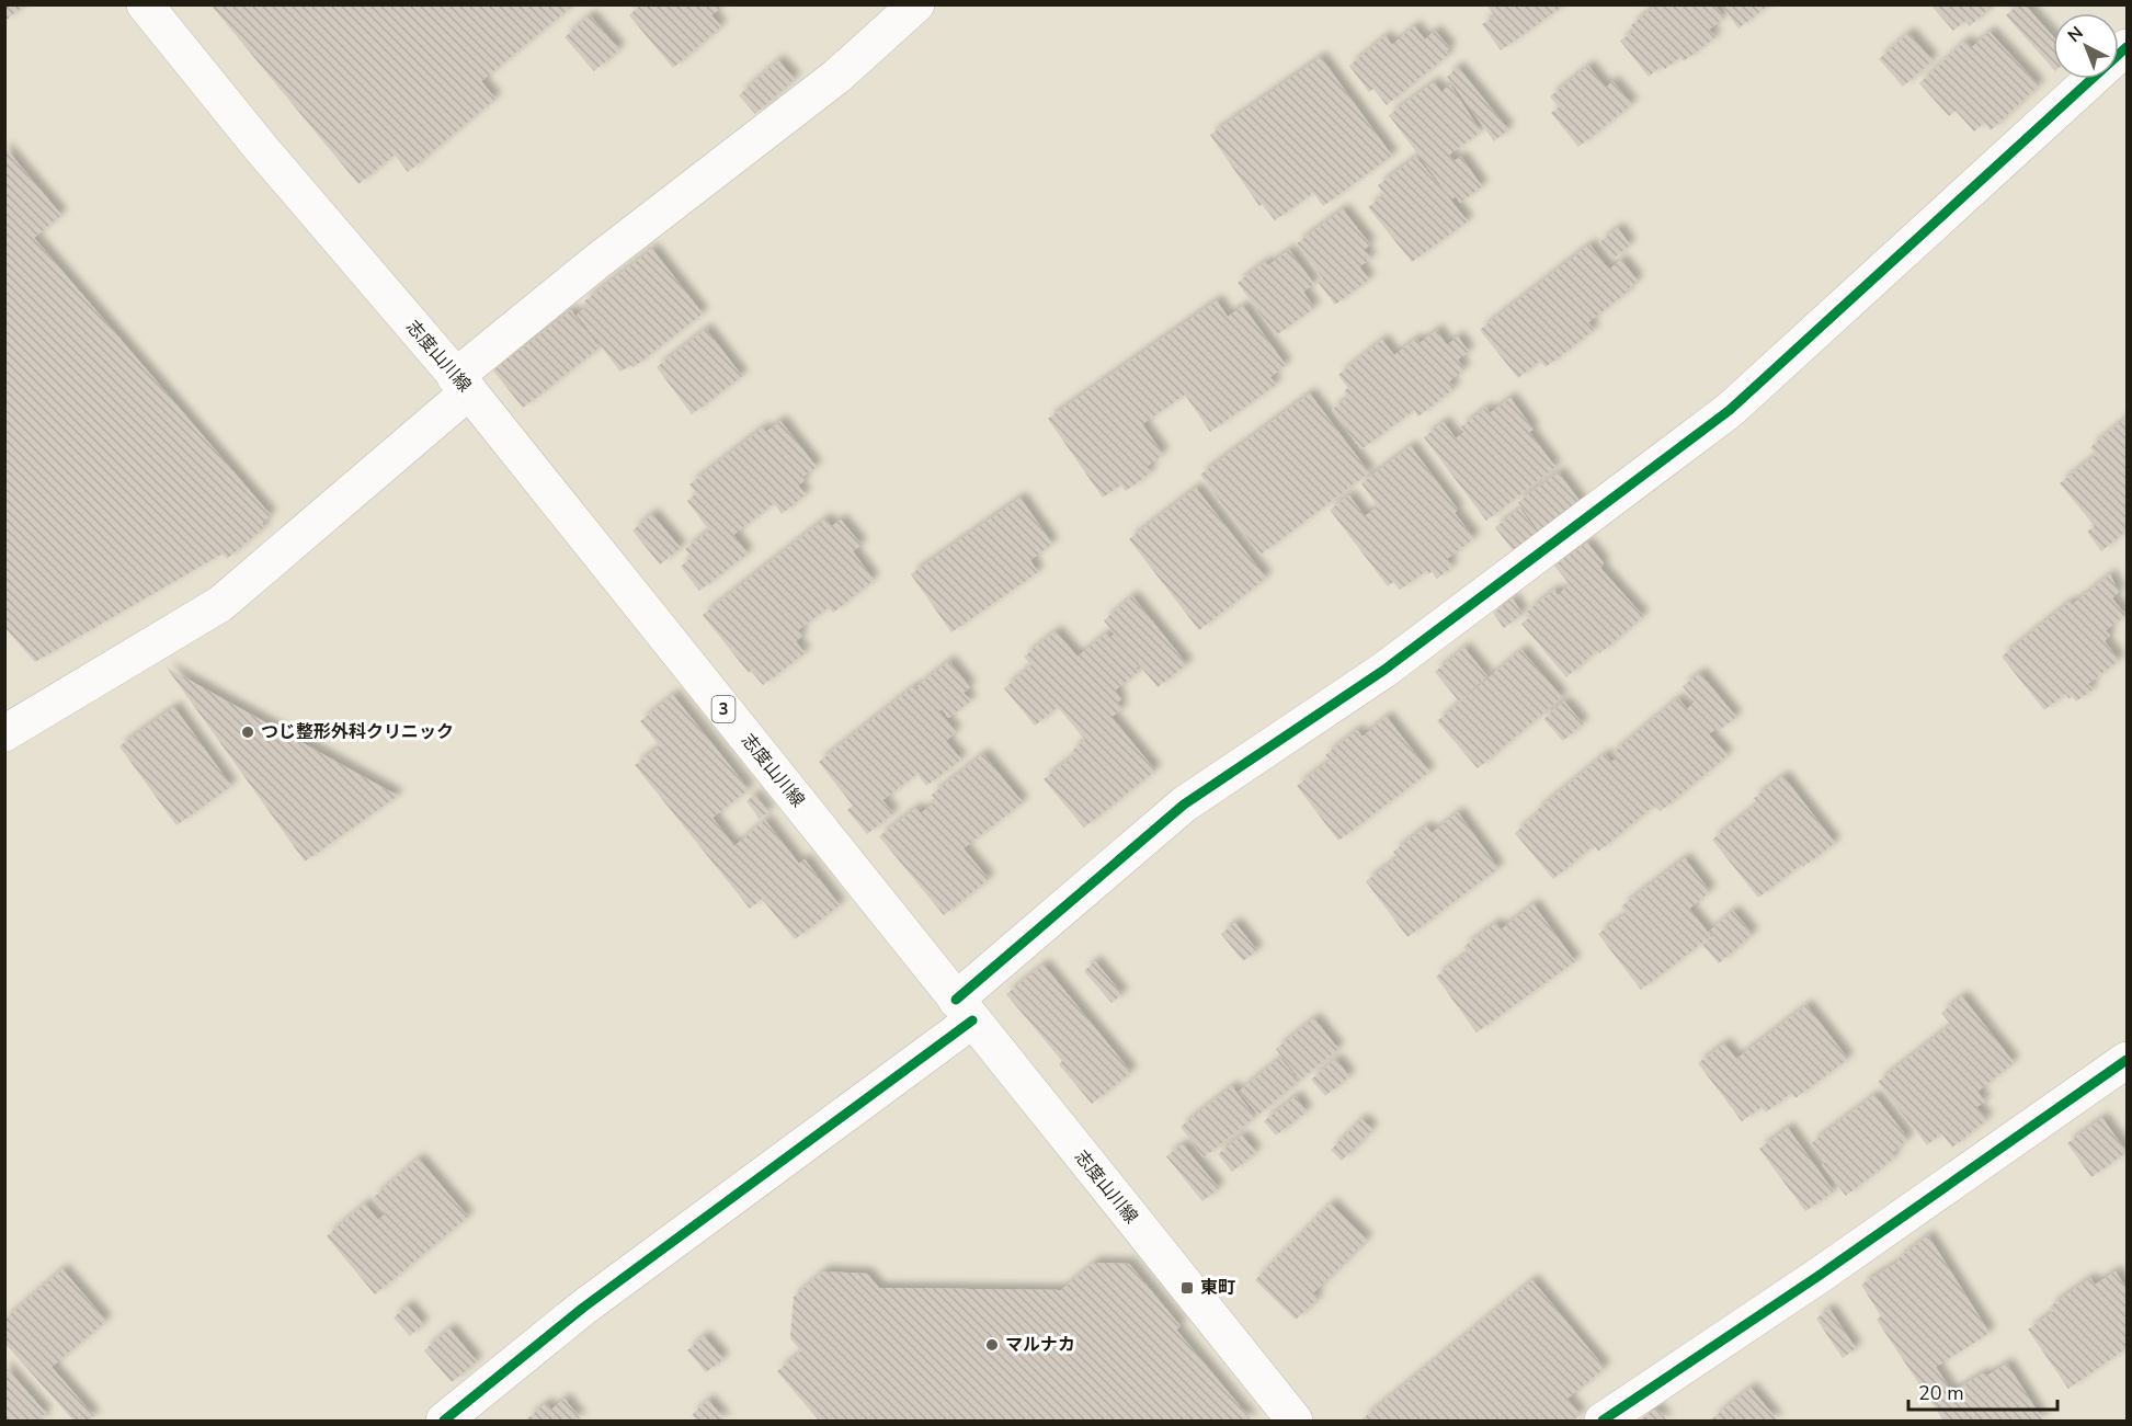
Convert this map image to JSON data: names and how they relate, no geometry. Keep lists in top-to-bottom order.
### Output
{
  "streets": {
    "street": ["志度山川線", "3"]
  },
  "places": {
    "other": ["つじ整形外科クリニック", "マルナカ"],
    "transit": ["東町"]
  },
  "scale_bar": "20 m",
  "north": "top left"
}
